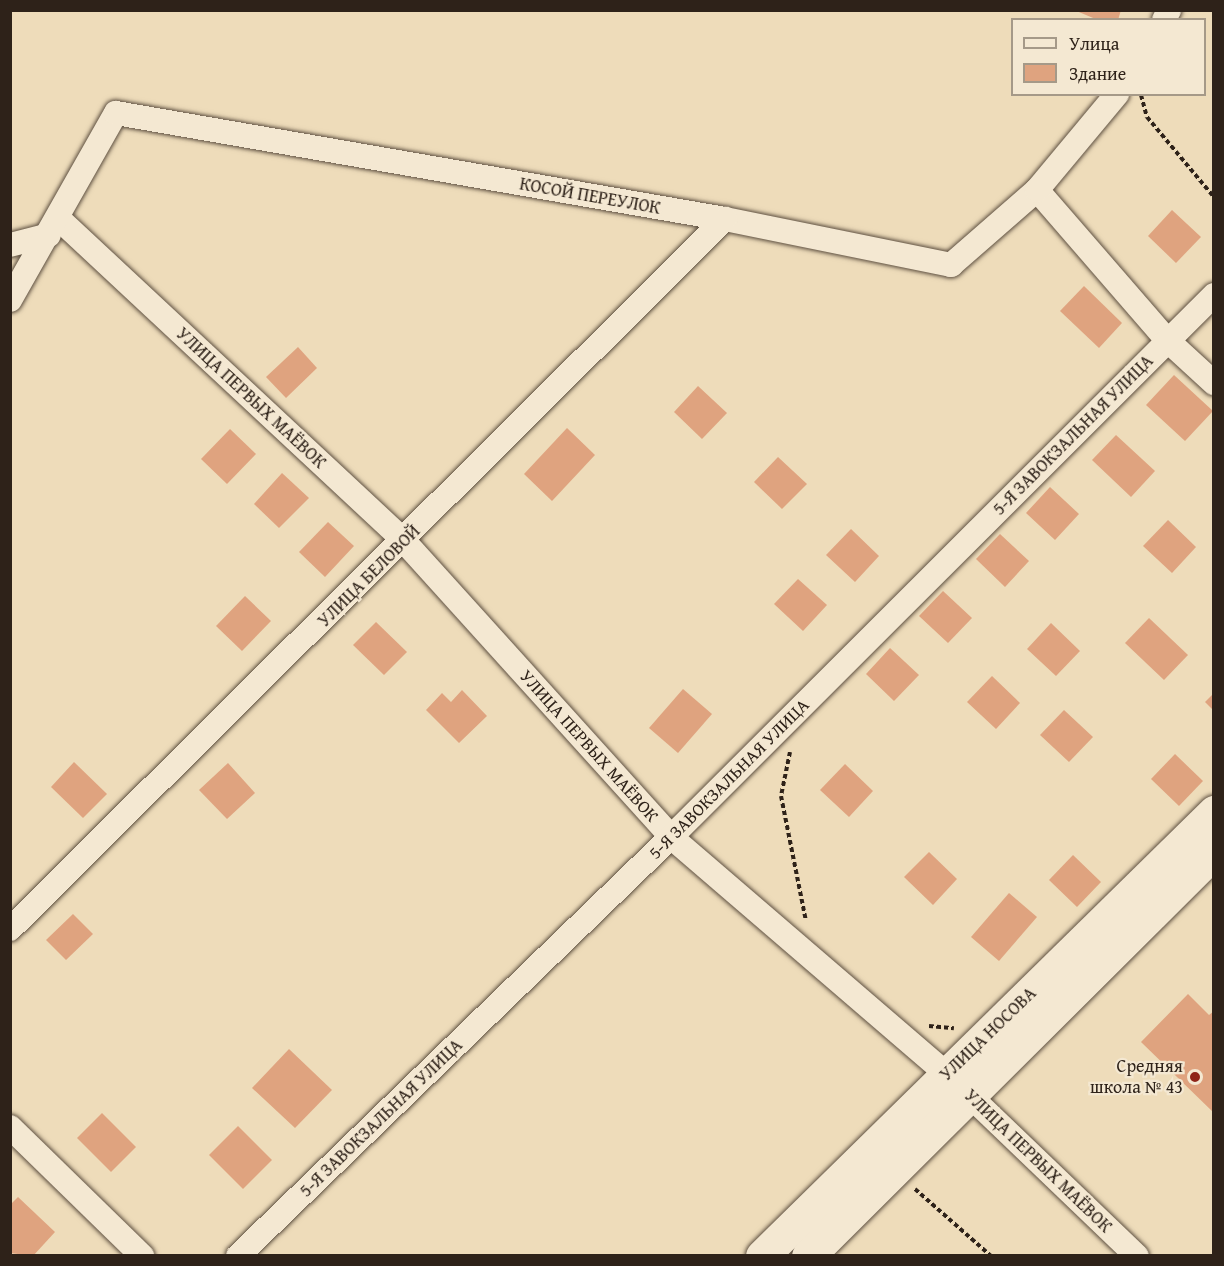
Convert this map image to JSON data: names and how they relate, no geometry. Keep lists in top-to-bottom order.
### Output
{
  "streets": {
    "main road": ["УЛИЦА НОСОВА"],
    "street": [
      "КОСОЙ ПЕРЕУЛОК",
      "УЛИЦА ПЕРВЫХ МАЁВОК",
      "5-Я ЗАВОКЗАЛЬНАЯ УЛИЦА",
      "УЛИЦА БЕЛОВОЙ"
    ]
  },
  "crossings": [
    ["КОСОЙ ПЕРЕУЛОК", "УЛИЦА ПЕРВЫХ МАЁВОК"],
    ["КОСОЙ ПЕРЕУЛОК", "УЛИЦА БЕЛОВОЙ"],
    ["УЛИЦА ПЕРВЫХ МАЁВОК", "5-Я ЗАВОКЗАЛЬНАЯ УЛИЦА"],
    ["УЛИЦА ПЕРВЫХ МАЁВОК", "УЛИЦА БЕЛОВОЙ"],
    ["УЛИЦА ПЕРВЫХ МАЁВОК", "УЛИЦА НОСОВА"]
  ],
  "places": ["Средняя школа № 43"],
  "legend": ["Улица", "Здание"]
}
